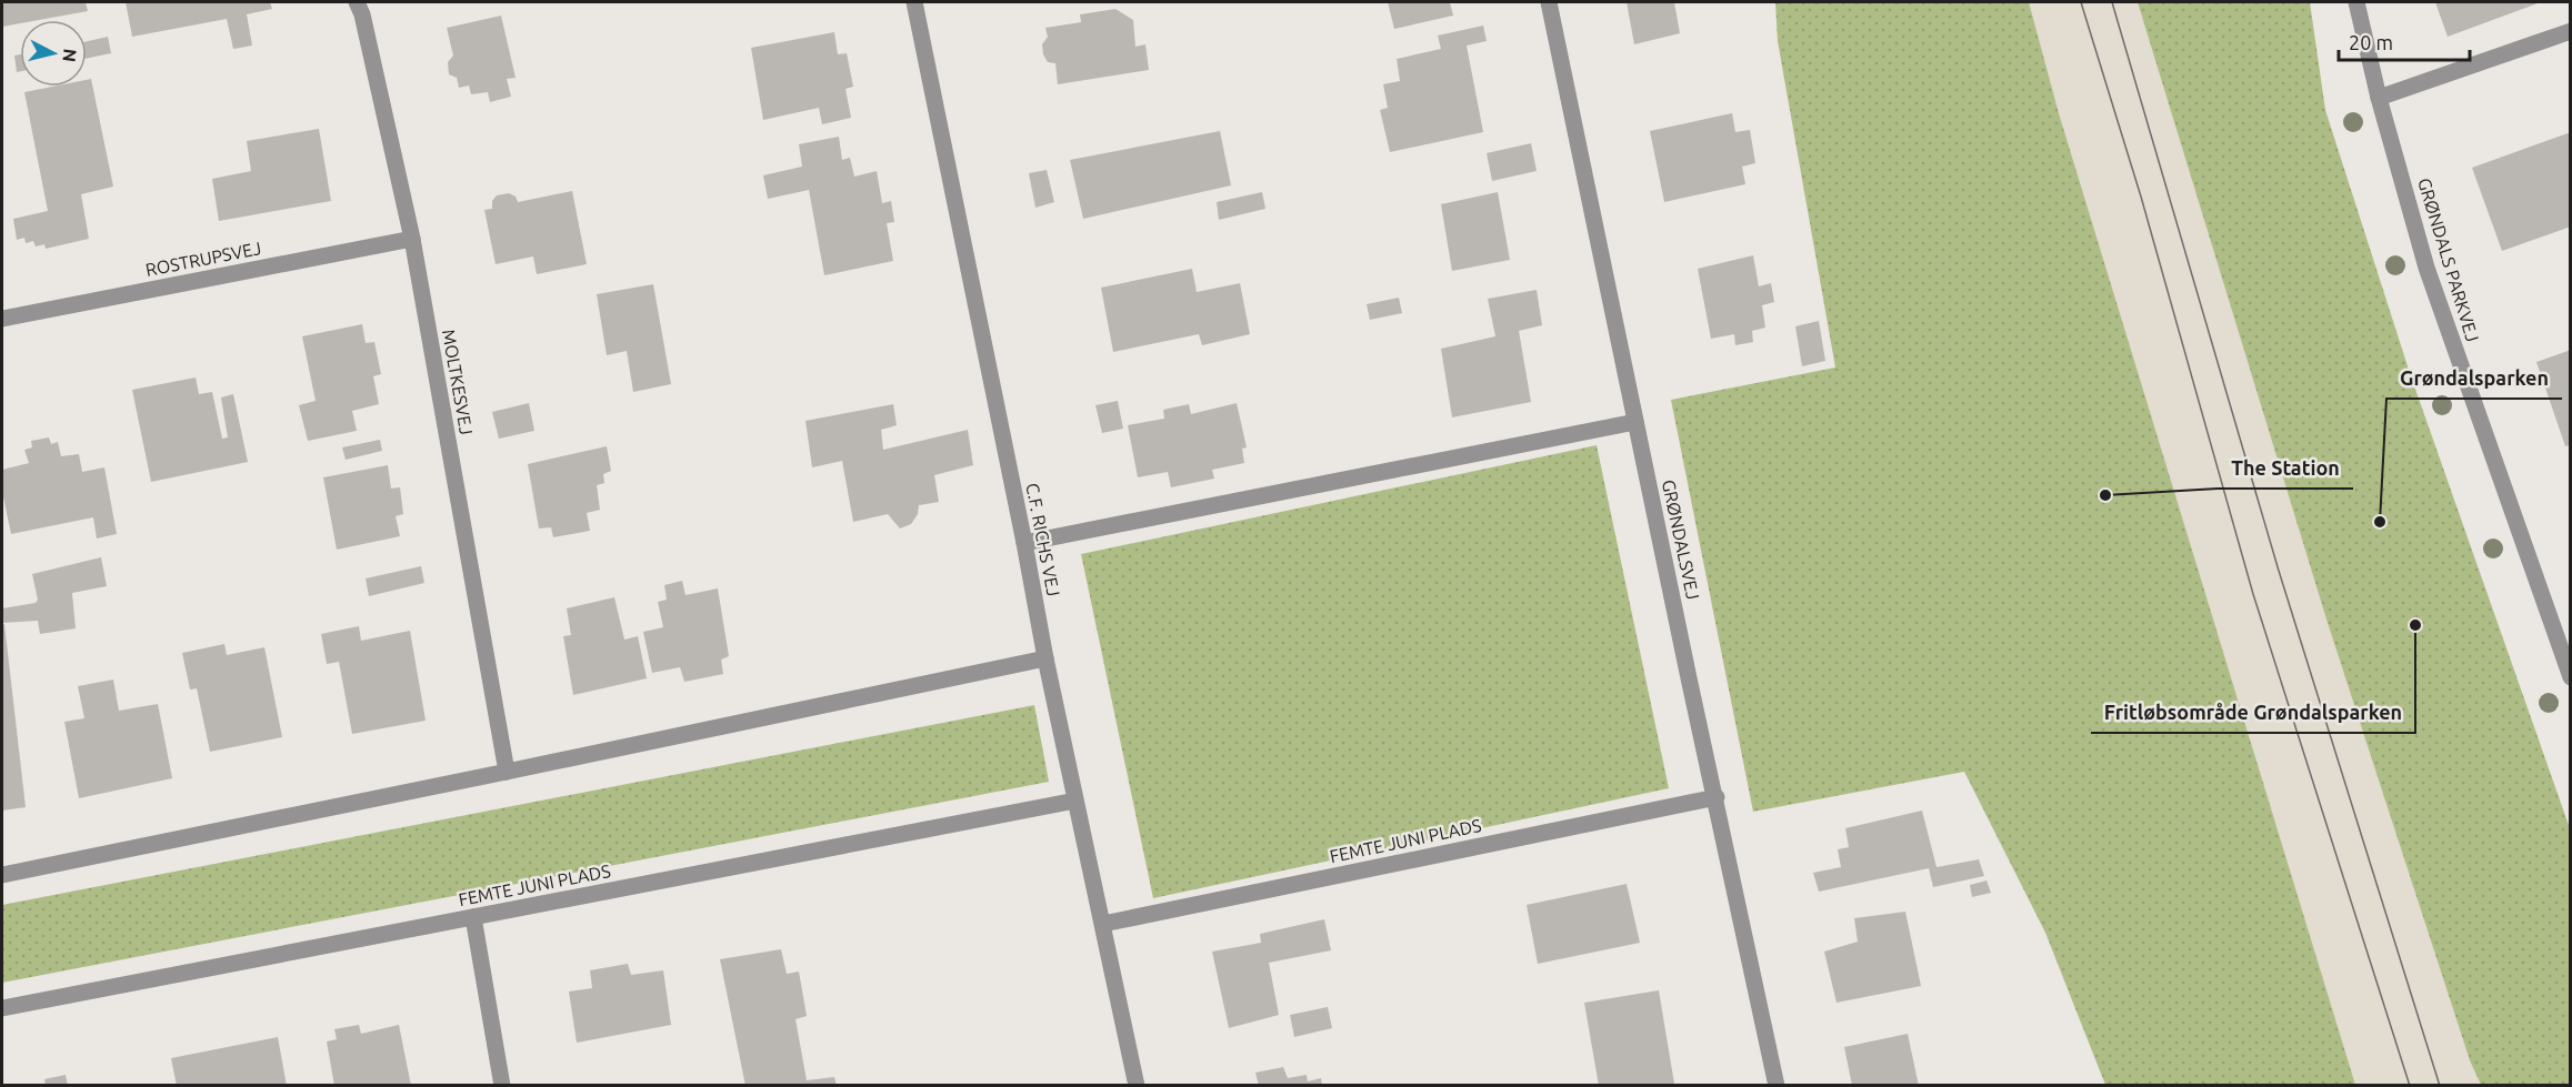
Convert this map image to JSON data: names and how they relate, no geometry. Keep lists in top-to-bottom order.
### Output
{
  "streets": {
    "street": [
      "ROSTRUPSVEJ",
      "GRØNDALS PARKVEJ",
      "MOLTKESVEJ",
      "C.F. RICHS VEJ",
      "GRØNDALSVEJ",
      "FEMTE JUNI PLADS"
    ]
  },
  "crossings": [
    ["ROSTRUPSVEJ", "MOLTKESVEJ"],
    ["C.F. RICHS VEJ", "FEMTE JUNI PLADS"],
    ["GRØNDALSVEJ", "FEMTE JUNI PLADS"]
  ],
  "places": ["The Station", "Grøndalsparken", "Fritløbsområde Grøndalsparken"],
  "scale_bar": "20 m",
  "north": "right"
}
